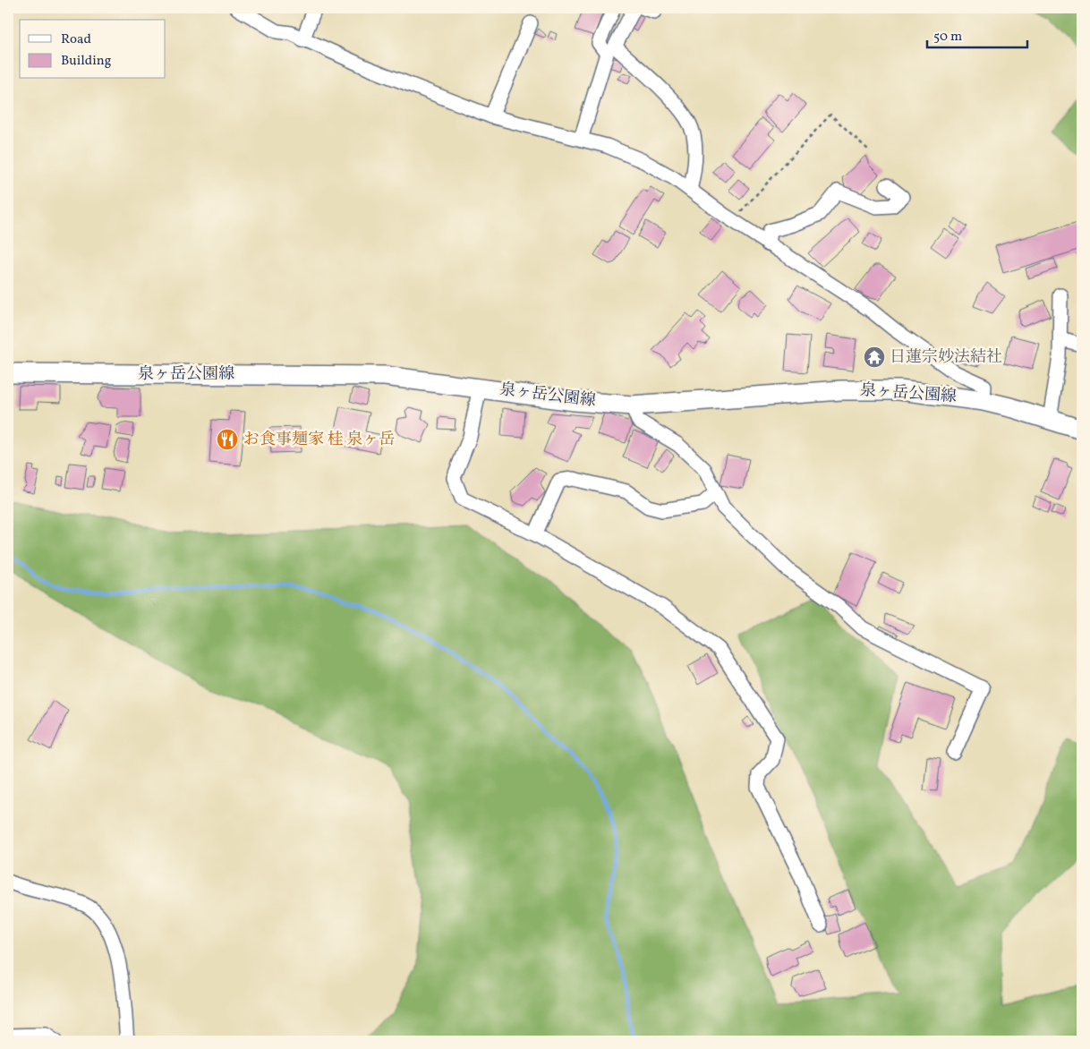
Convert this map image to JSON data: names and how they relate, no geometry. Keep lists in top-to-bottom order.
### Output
{
  "streets": {
    "main road": ["泉ヶ岳公園線"]
  },
  "places": {
    "temple": ["日蓮宗妙法結社"],
    "restaurant": ["お食事麺家 桂 泉ヶ岳"]
  },
  "legend": ["Road", "Building"],
  "scale_bar": "50 m"
}
